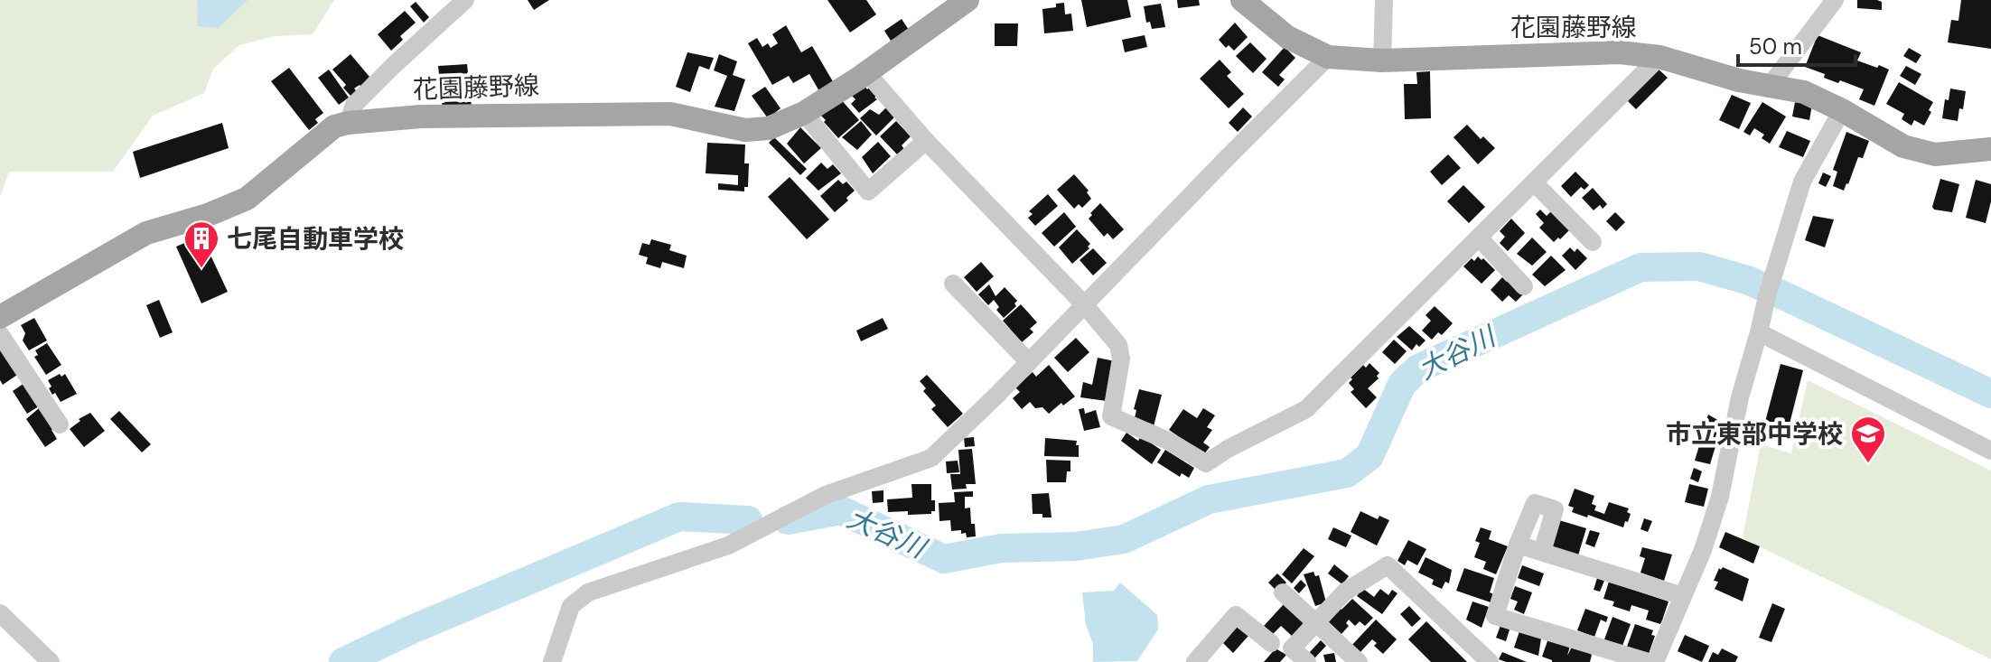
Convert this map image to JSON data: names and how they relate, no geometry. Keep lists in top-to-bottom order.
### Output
{
  "streets": {
    "main road": ["花園藤野線"]
  },
  "water": ["大谷川"],
  "places": {
    "building": ["七尾自動車学校"],
    "school or university": ["市立東部中学校"]
  },
  "scale_bar": "50 m"
}
